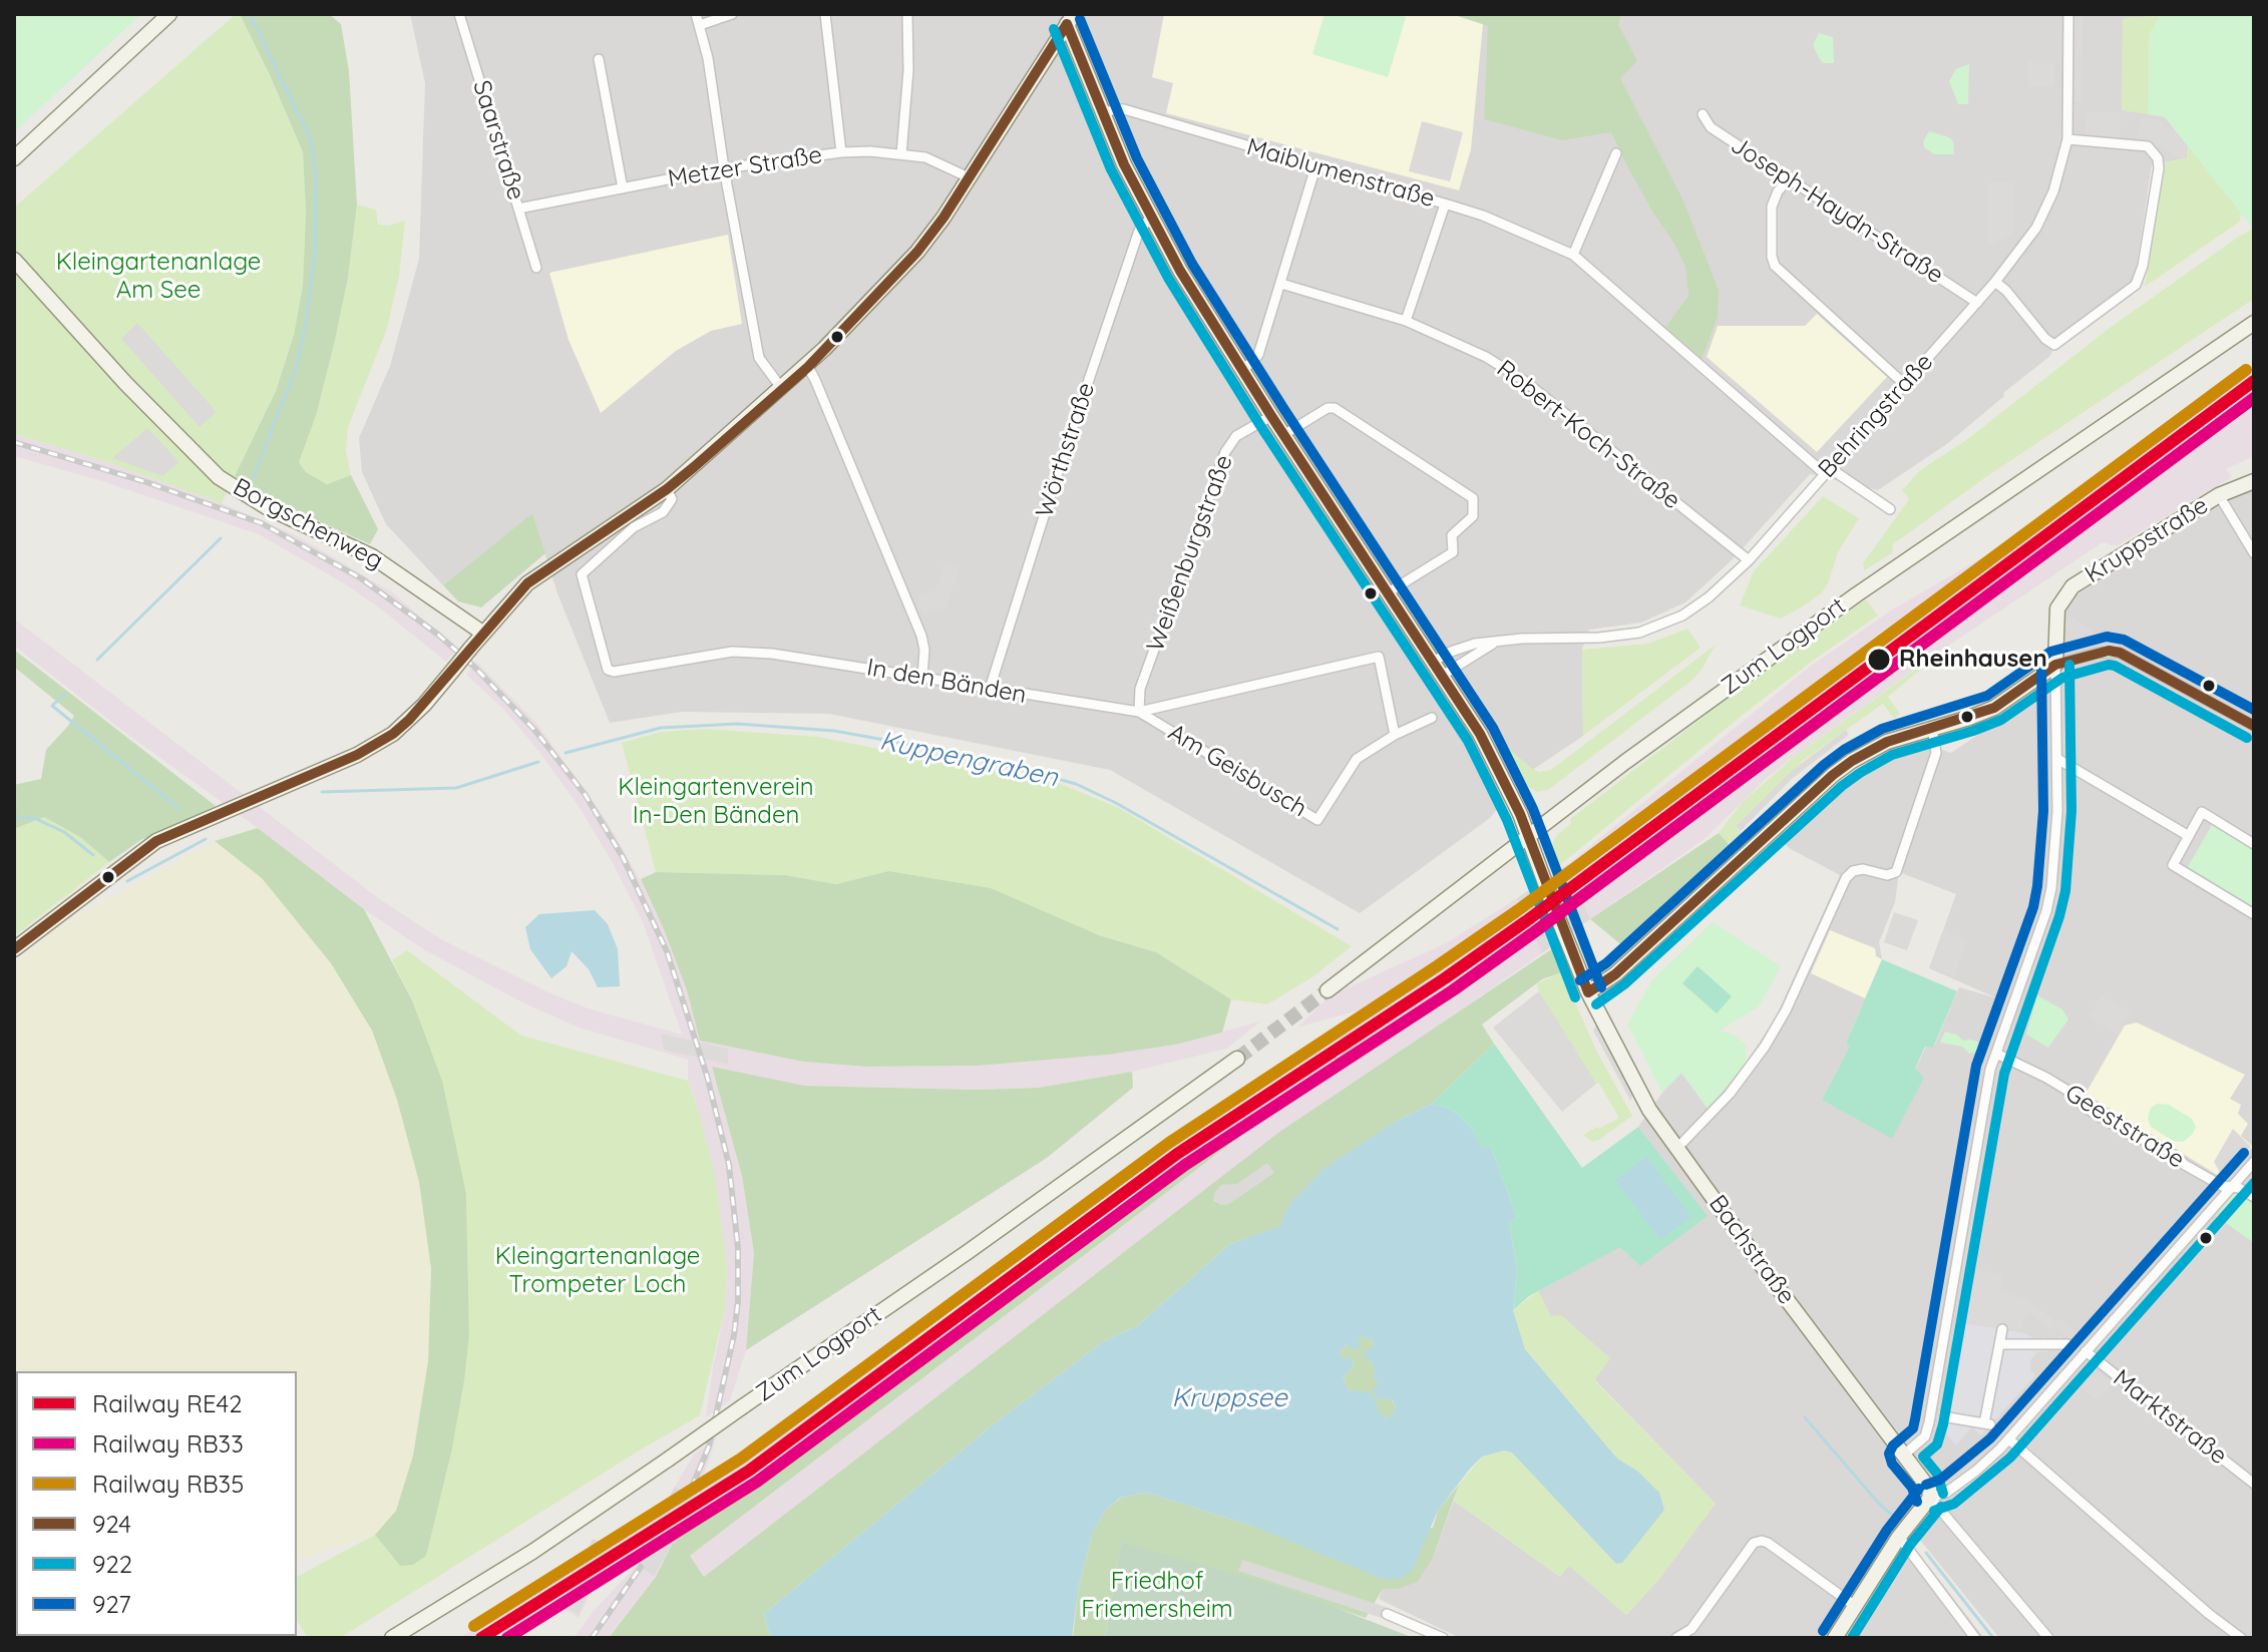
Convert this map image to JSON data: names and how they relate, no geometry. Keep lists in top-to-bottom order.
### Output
{
  "streets": {
    "street": [
      "Saarstraße",
      "Metzer Straße",
      "Maiblumenstraße",
      "Joseph-Haydn-Straße",
      "Behringstraße",
      "Robert-Koch-Straße",
      "Wörthstraße",
      "Borgschenweg",
      "Kruppstraße",
      "Weißenburgstraße",
      "Zum Logport",
      "In den Bänden",
      "Am Geisbusch",
      "Geeststraße",
      "Bachstraße",
      "Marktstraße"
    ]
  },
  "crossings": [
    ["Saarstraße", "Metzer Straße"],
    ["Maiblumenstraße", "Behringstraße"],
    ["Maiblumenstraße", "Bachstraße"],
    ["Joseph-Haydn-Straße", "Behringstraße"],
    ["Behringstraße", "Robert-Koch-Straße"],
    ["Behringstraße", "Bachstraße"],
    ["Wörthstraße", "In den Bänden"],
    ["Wörthstraße", "Bachstraße"],
    ["Weißenburgstraße", "In den Bänden"],
    ["Weißenburgstraße", "Am Geisbusch"],
    ["Weißenburgstraße", "Bachstraße"],
    ["Zum Logport", "Bachstraße"],
    ["In den Bänden", "Am Geisbusch"]
  ],
  "water": ["Kuppengraben", "Kruppsee"],
  "parks": [
    "Kleingartenanlage Am See",
    "Kleingartenverein In-Den Bänden",
    "Kleingartenanlage Trompeter Loch",
    "Friedhof Friemersheim"
  ],
  "places": ["Rheinhausen"],
  "lines": [
    "transit line 927",
    "transit line 924",
    "transit line 922",
    "rail line RB35",
    "rail line RE42",
    "rail line RB33"
  ],
  "legend": [
    "Railway RE42",
    "Railway RB33",
    "Railway RB35",
    "924",
    "922",
    "927"
  ]
}
